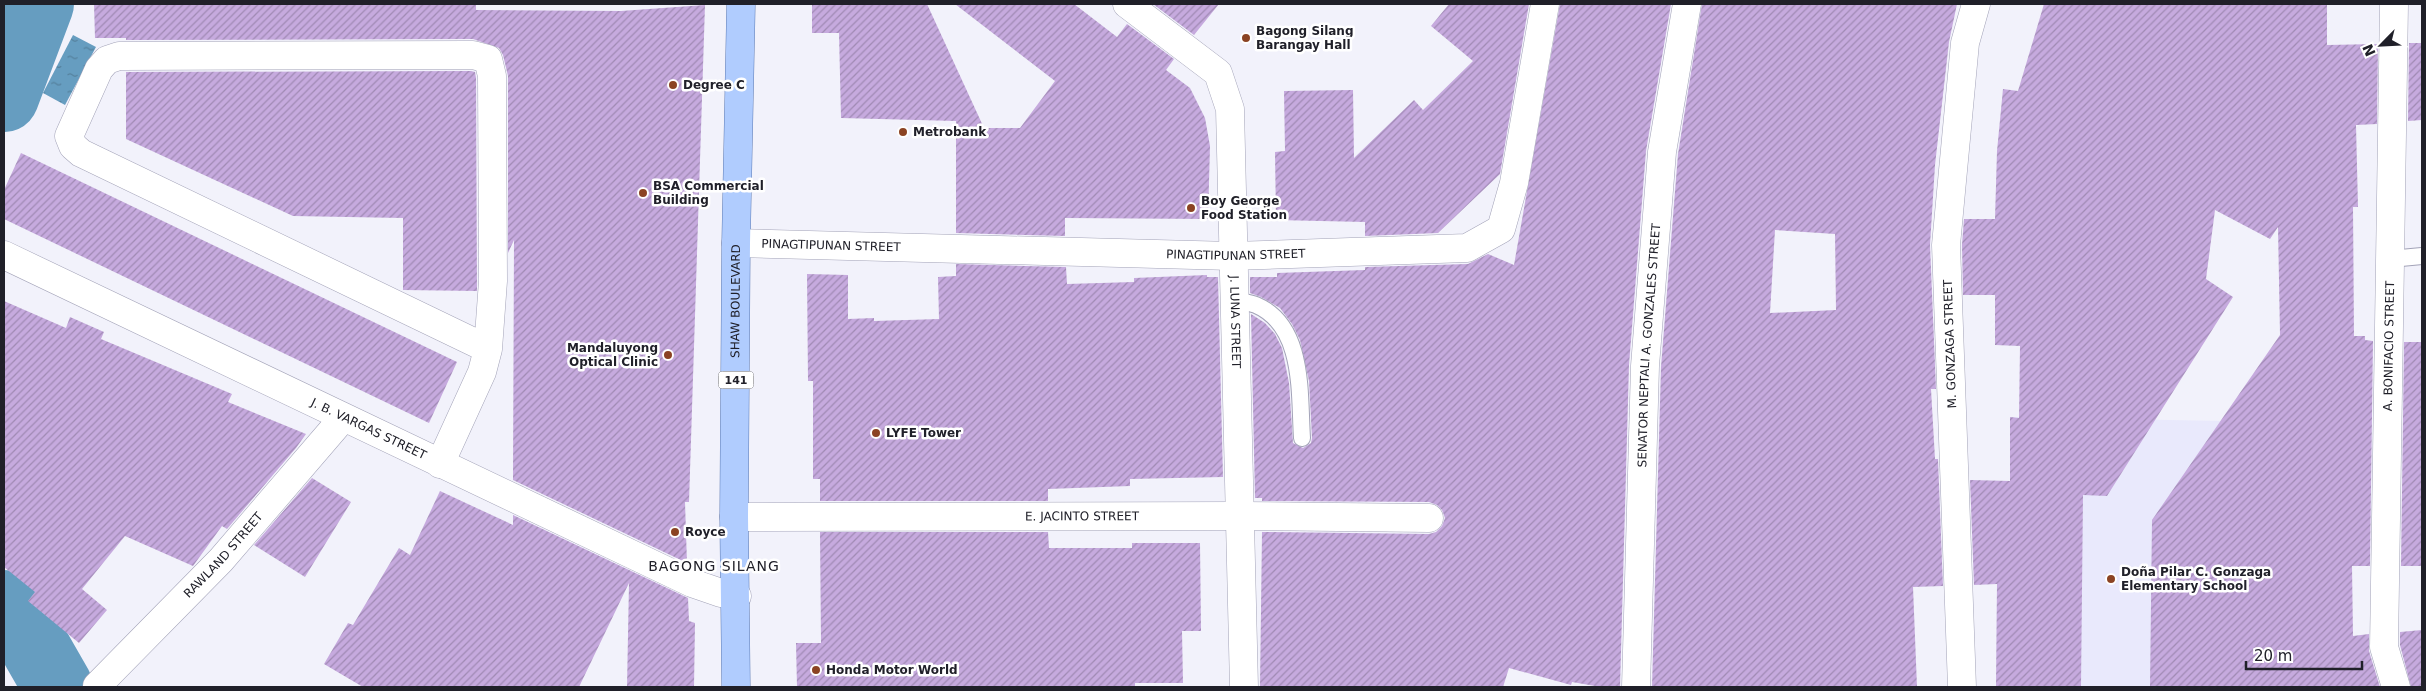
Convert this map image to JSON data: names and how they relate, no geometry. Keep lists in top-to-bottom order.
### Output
{
  "streets": {
    "main road": ["SHAW BOULEVARD", "141"],
    "street": [
      "PINAGTIPUNAN STREET",
      "J. LUNA STREET",
      "SENATOR NEPTALI A. GONZALES STREET",
      "M. GONZAGA STREET",
      "A. BONIFACIO STREET",
      "J. B. VARGAS STREET",
      "E. JACINTO STREET",
      "RAWLAND STREET"
    ]
  },
  "crossings": [
    ["PINAGTIPUNAN STREET", "SHAW BOULEVARD"],
    ["PINAGTIPUNAN STREET", "J. LUNA STREET"],
    ["SHAW BOULEVARD", "J. B. VARGAS STREET"],
    ["SHAW BOULEVARD", "E. JACINTO STREET"],
    ["J. LUNA STREET", "E. JACINTO STREET"],
    ["J. B. VARGAS STREET", "RAWLAND STREET"]
  ],
  "districts": ["BAGONG SILANG"],
  "places": [
    "Bagong Silang Barangay Hall",
    "Degree C",
    "Metrobank",
    "BSA Commercial Building",
    "Boy George Food Station",
    "Mandaluyong Optical Clinic",
    "LYFE Tower",
    "Royce",
    "Doña Pilar C. Gonzaga Elementary School",
    "Honda Motor World"
  ],
  "scale_bar": "20 m",
  "north": "bottom left"
}
